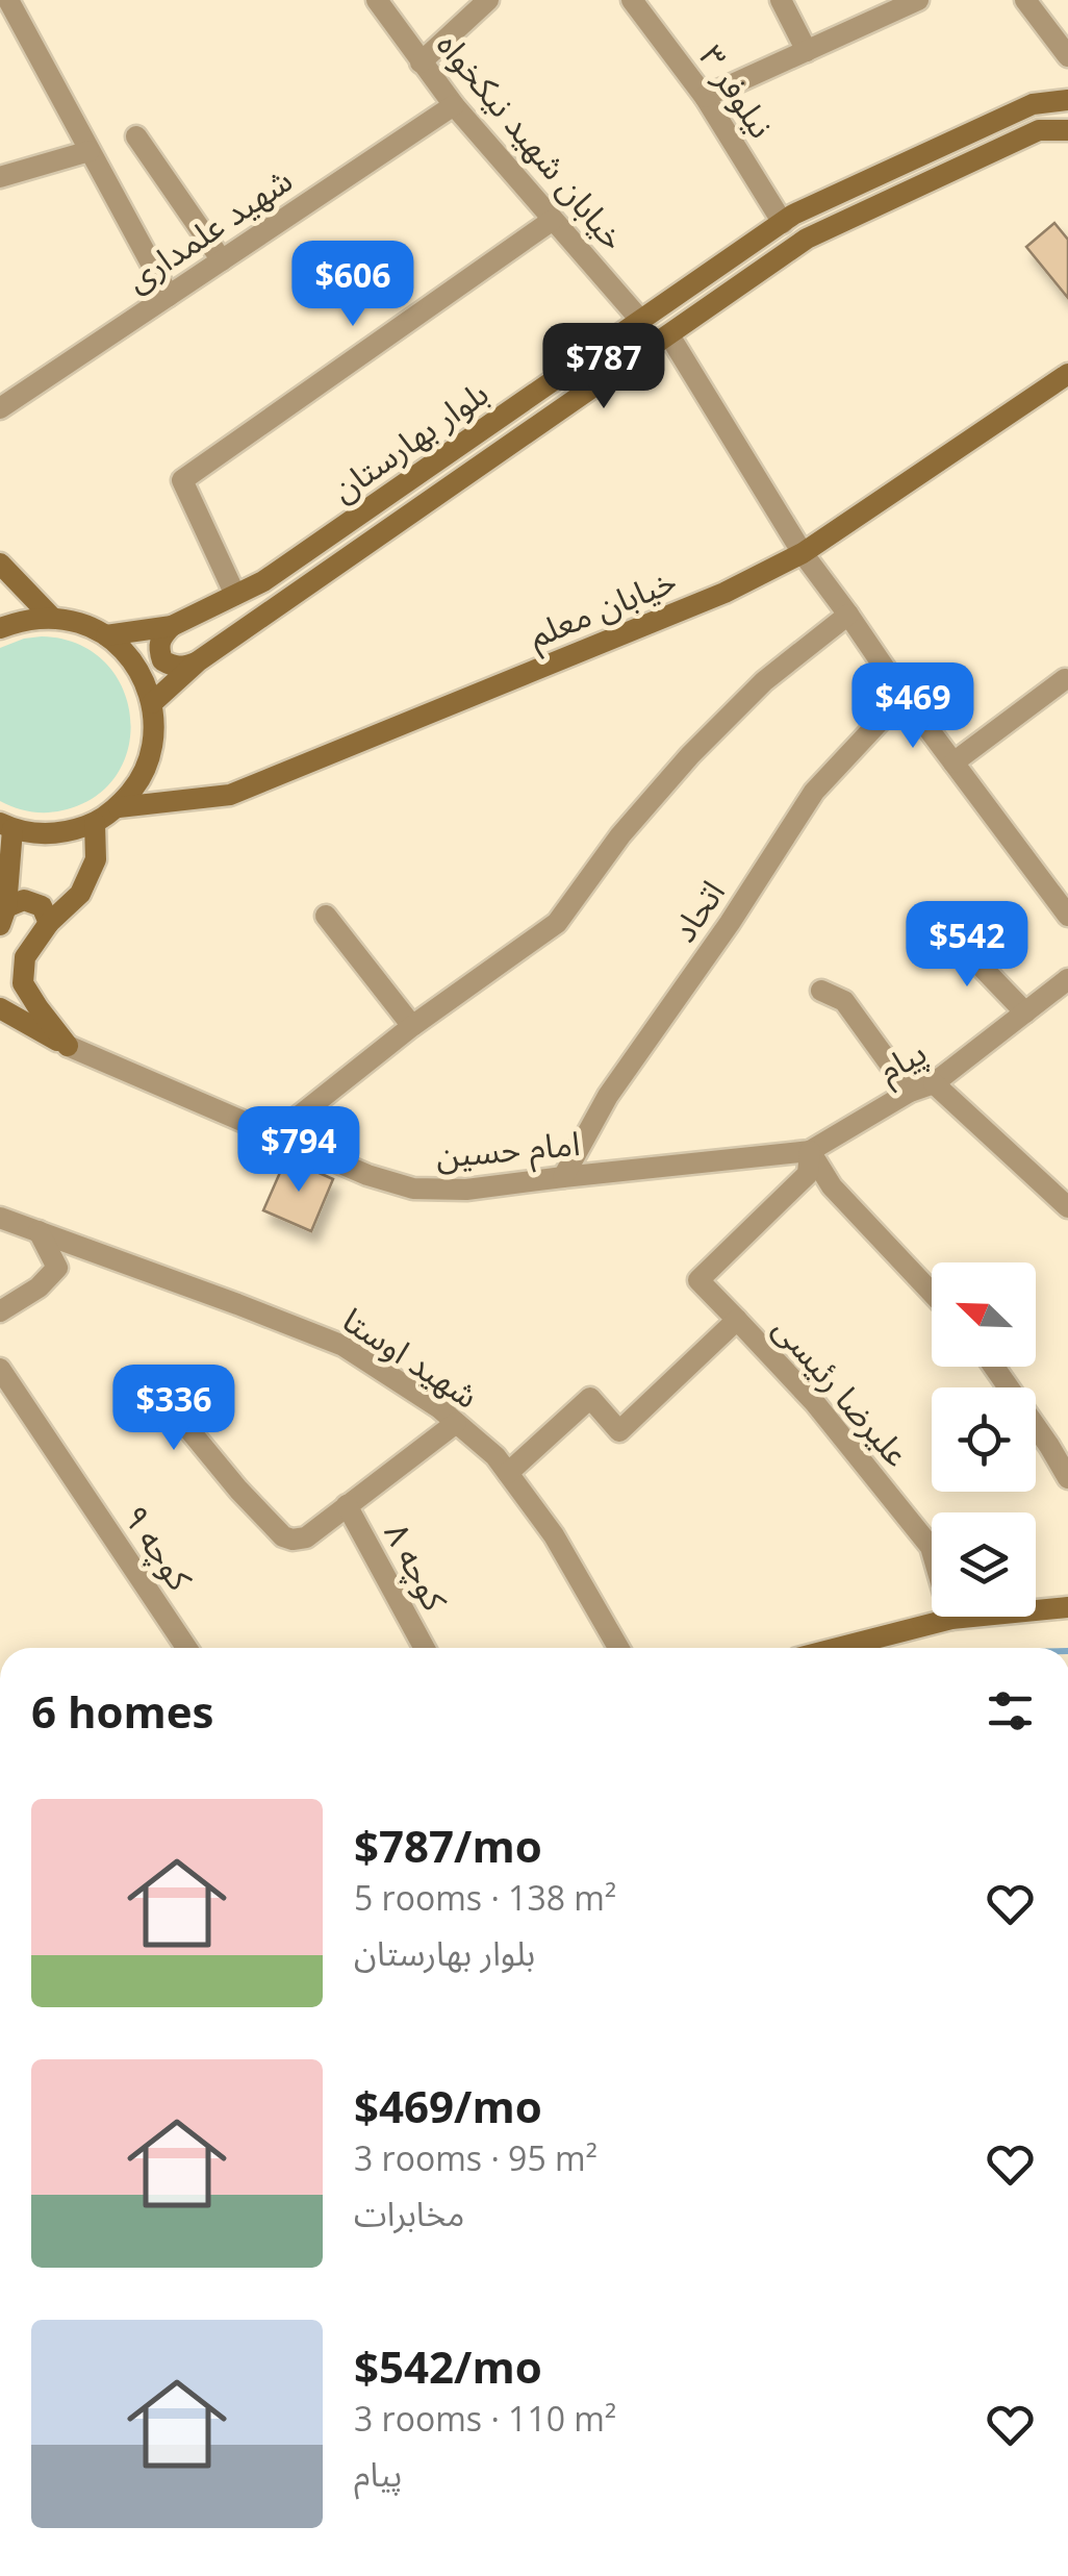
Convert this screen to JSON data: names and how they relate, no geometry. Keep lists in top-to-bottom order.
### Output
{
  "streets": {
    "main road": ["بلوار بهارستان", "خیابان معلم", "امام حسین"],
    "street": [
      "نیلوفر ۳",
      "خیابان شهید نیکخواه",
      "شهید علمداری",
      "اتحاد",
      "پیام",
      "شهید اوستا",
      "علیرضا رئیسی",
      "کوچه ۹",
      "کوچه ۸"
    ]
  },
  "crossings": [
    ["نیلوفر ۳", "بلوار بهارستان"],
    ["خیابان شهید نیکخواه", "شهید علمداری"],
    ["خیابان شهید نیکخواه", "بلوار بهارستان"],
    ["اتحاد", "امام حسین"],
    ["پیام", "امام حسین"],
    ["شهید اوستا", "علیرضا رئیسی"]
  ],
  "north": "top left",
  "page": {
    "price": [
      "$606",
      "$787",
      "$469",
      "$542",
      "$794",
      "$336"
    ],
    "heading": "6 homes",
    "list": [
      {
        "name": "$787/mo",
        "note": "5 rooms · 138 m² · بلوار بهارستان"
      },
      {
        "name": "$469/mo",
        "note": "3 rooms · 95 m² · مخابرات"
      },
      {
        "name": "$542/mo",
        "note": "3 rooms · 110 m² · پیام"
      }
    ]
  }
}
